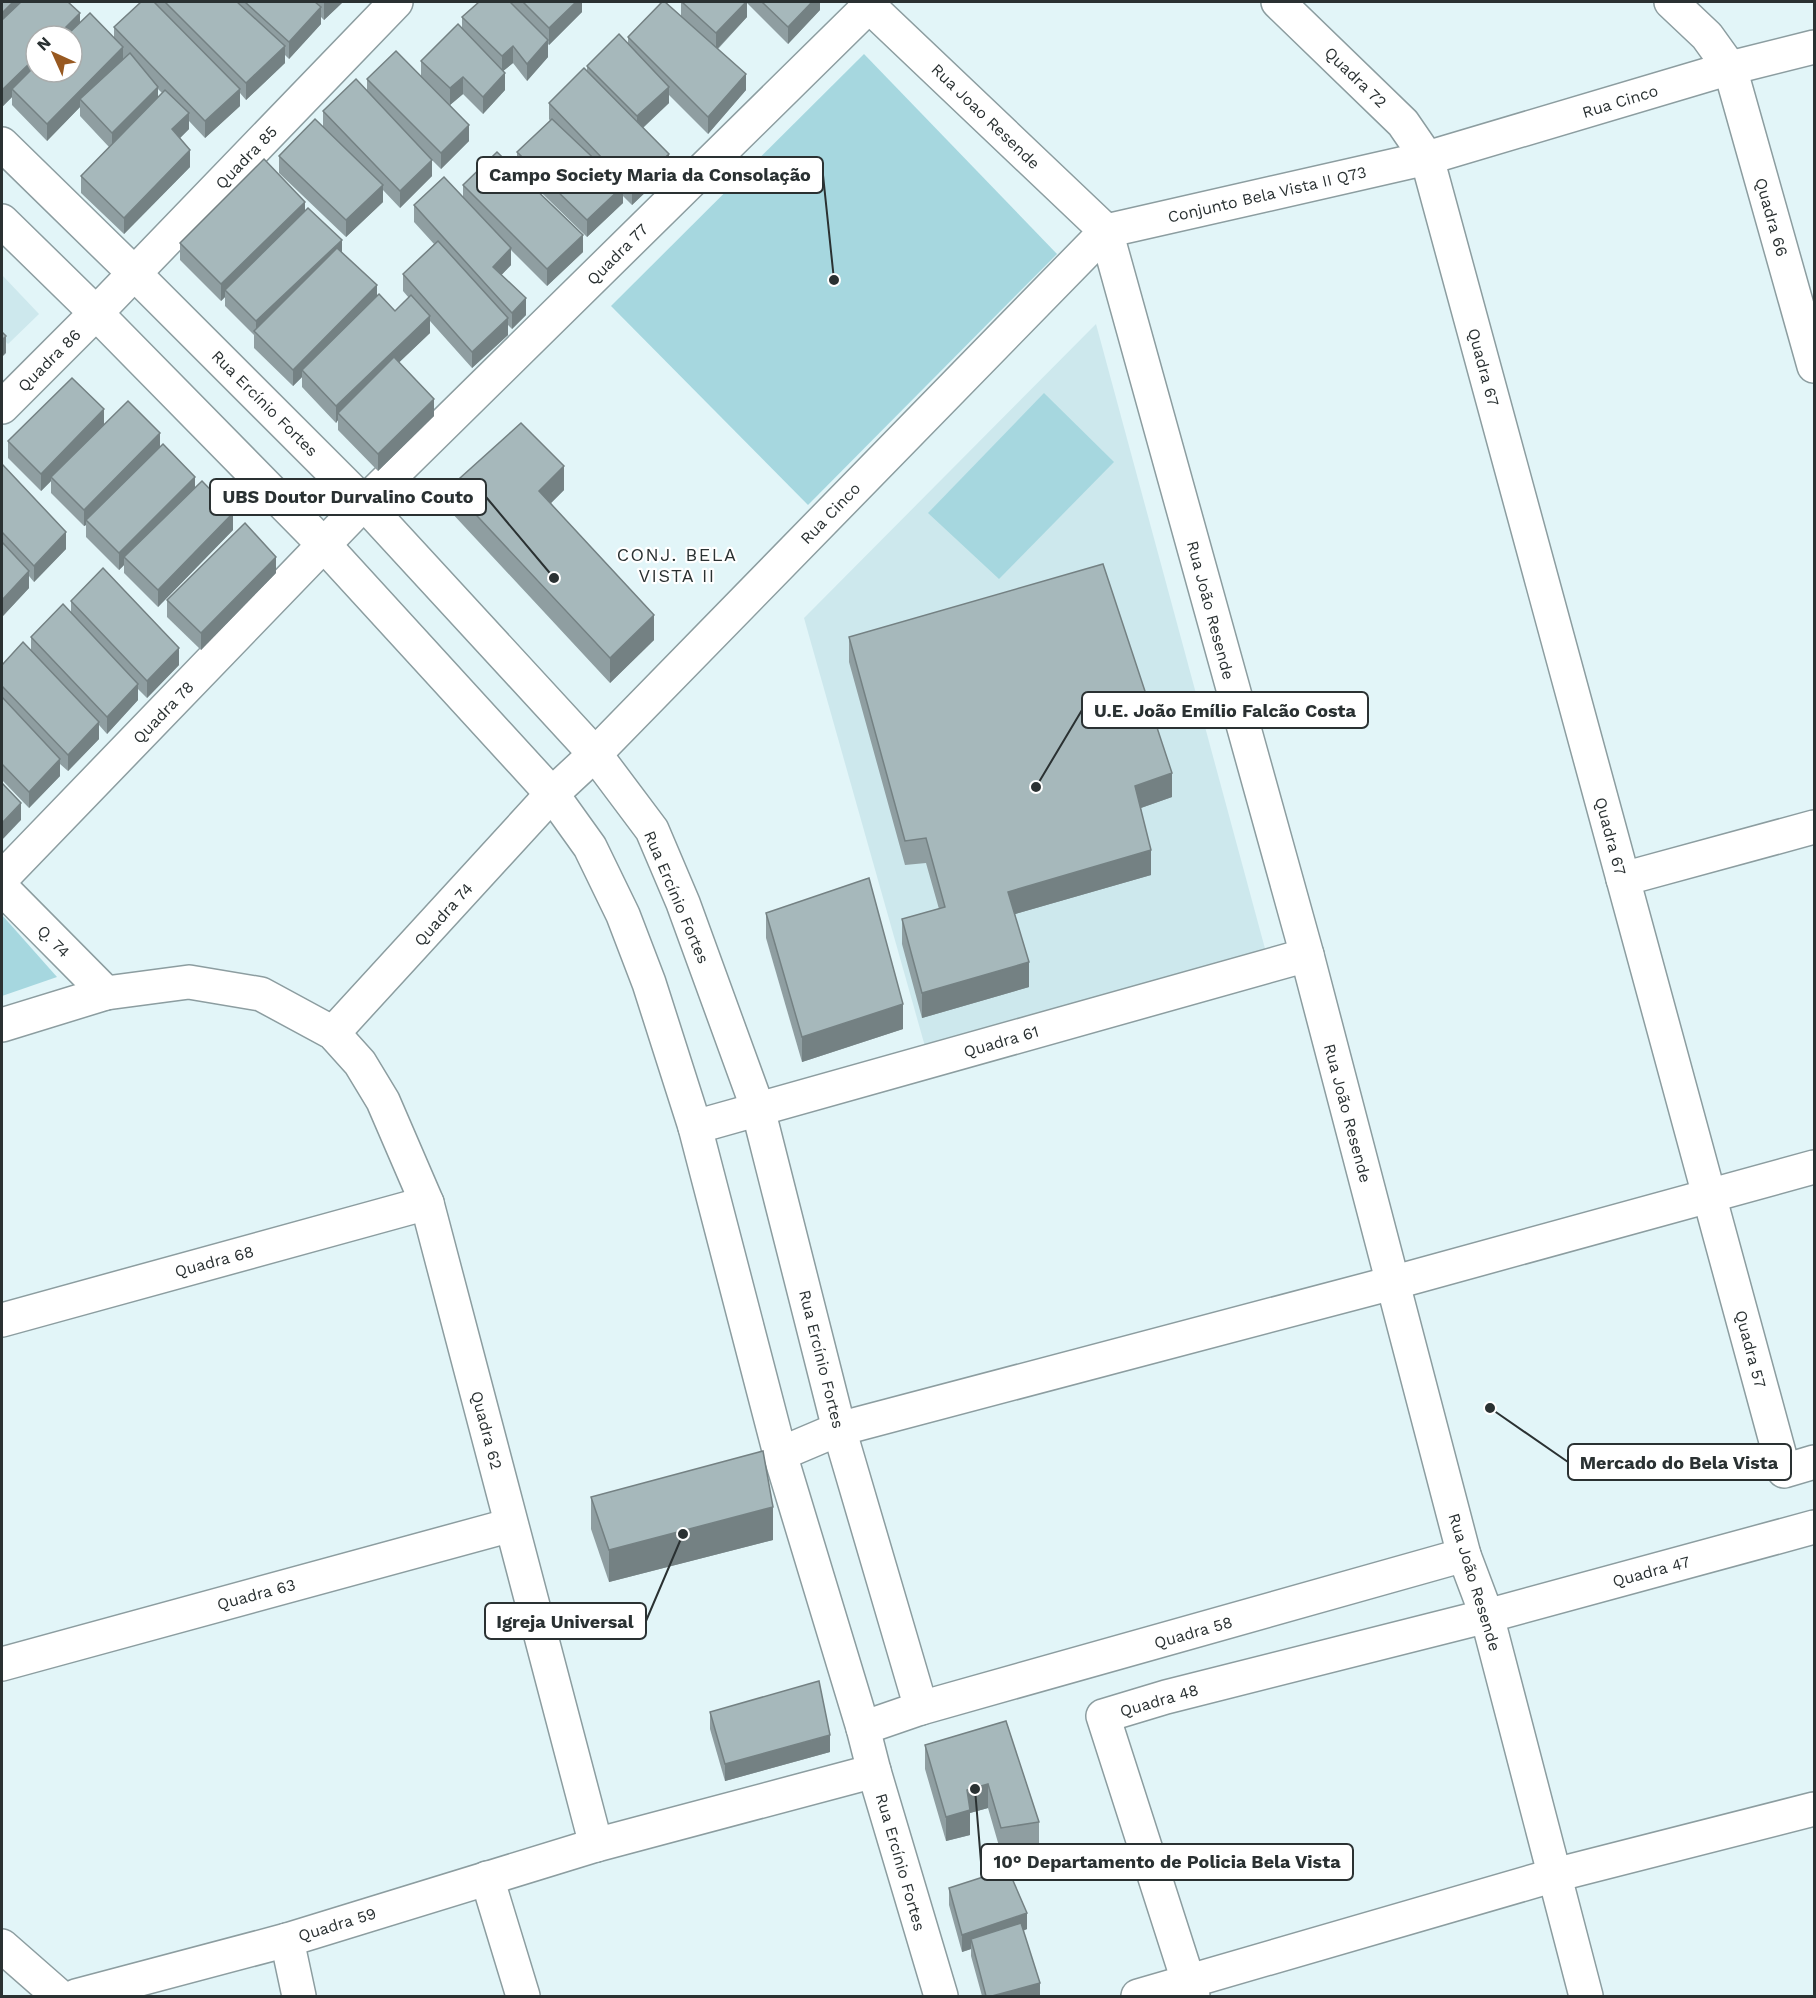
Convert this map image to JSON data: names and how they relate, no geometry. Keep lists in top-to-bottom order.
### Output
{
  "streets": {
    "street": [
      "Quadra 72",
      "Rua Cinco",
      "Rua Joao Resende",
      "Quadra 85",
      "Conjunto Bela Vista II Q73",
      "Quadra 66",
      "Quadra 77",
      "Quadra 86",
      "Quadra 67",
      "Rua Ercínio Fortes",
      "Rua João Resende",
      "Quadra 78",
      "Quadra 74",
      "Q. 74",
      "Quadra 61",
      "Quadra 68",
      "Quadra 57",
      "Quadra 62",
      "Quadra 47",
      "Quadra 63",
      "Quadra 58",
      "Quadra 48",
      "Quadra 59"
    ]
  },
  "crossings": [
    ["Quadra 72", "Rua Cinco"],
    ["Quadra 72", "Conjunto Bela Vista II Q73"],
    ["Quadra 72", "Quadra 67"],
    ["Rua Cinco", "Rua Joao Resende"],
    ["Rua Cinco", "Conjunto Bela Vista II Q73"],
    ["Rua Cinco", "Quadra 66"],
    ["Rua Cinco", "Quadra 67"],
    ["Rua Cinco", "Rua Ercínio Fortes"],
    ["Rua Cinco", "Rua João Resende"],
    ["Rua Cinco", "Quadra 74"],
    ["Rua Joao Resende", "Conjunto Bela Vista II Q73"],
    ["Rua Joao Resende", "Quadra 77"],
    ["Rua Joao Resende", "Rua João Resende"],
    ["Quadra 85", "Quadra 86"],
    ["Quadra 85", "Rua Ercínio Fortes"],
    ["Conjunto Bela Vista II Q73", "Quadra 67"],
    ["Conjunto Bela Vista II Q73", "Rua João Resende"],
    ["Quadra 77", "Rua Ercínio Fortes"],
    ["Quadra 77", "Quadra 78"],
    ["Quadra 86", "Rua Ercínio Fortes"],
    ["Quadra 67", "Quadra 57"],
    ["Rua Ercínio Fortes", "Quadra 78"],
    ["Rua Ercínio Fortes", "Quadra 74"],
    ["Rua Ercínio Fortes", "Quadra 61"],
    ["Rua Ercínio Fortes", "Quadra 58"],
    ["Rua Ercínio Fortes", "Quadra 59"],
    ["Rua João Resende", "Quadra 61"],
    ["Rua João Resende", "Quadra 47"],
    ["Rua João Resende", "Quadra 58"],
    ["Rua João Resende", "Quadra 48"],
    ["Quadra 74", "Quadra 62"],
    ["Q. 74", "Quadra 62"],
    ["Quadra 68", "Quadra 62"],
    ["Quadra 62", "Quadra 63"],
    ["Quadra 62", "Quadra 59"],
    ["Quadra 47", "Quadra 48"]
  ],
  "districts": ["CONJ. BELA VISTA II"],
  "places": [
    "Campo Society Maria da Consolação",
    "UBS Doutor Durvalino Couto",
    "U.E. João Emílio Falcão Costa",
    "Mercado do Bela Vista",
    "Igreja Universal",
    "10° Departamento de Policia Bela Vista"
  ],
  "north": "top left"
}
